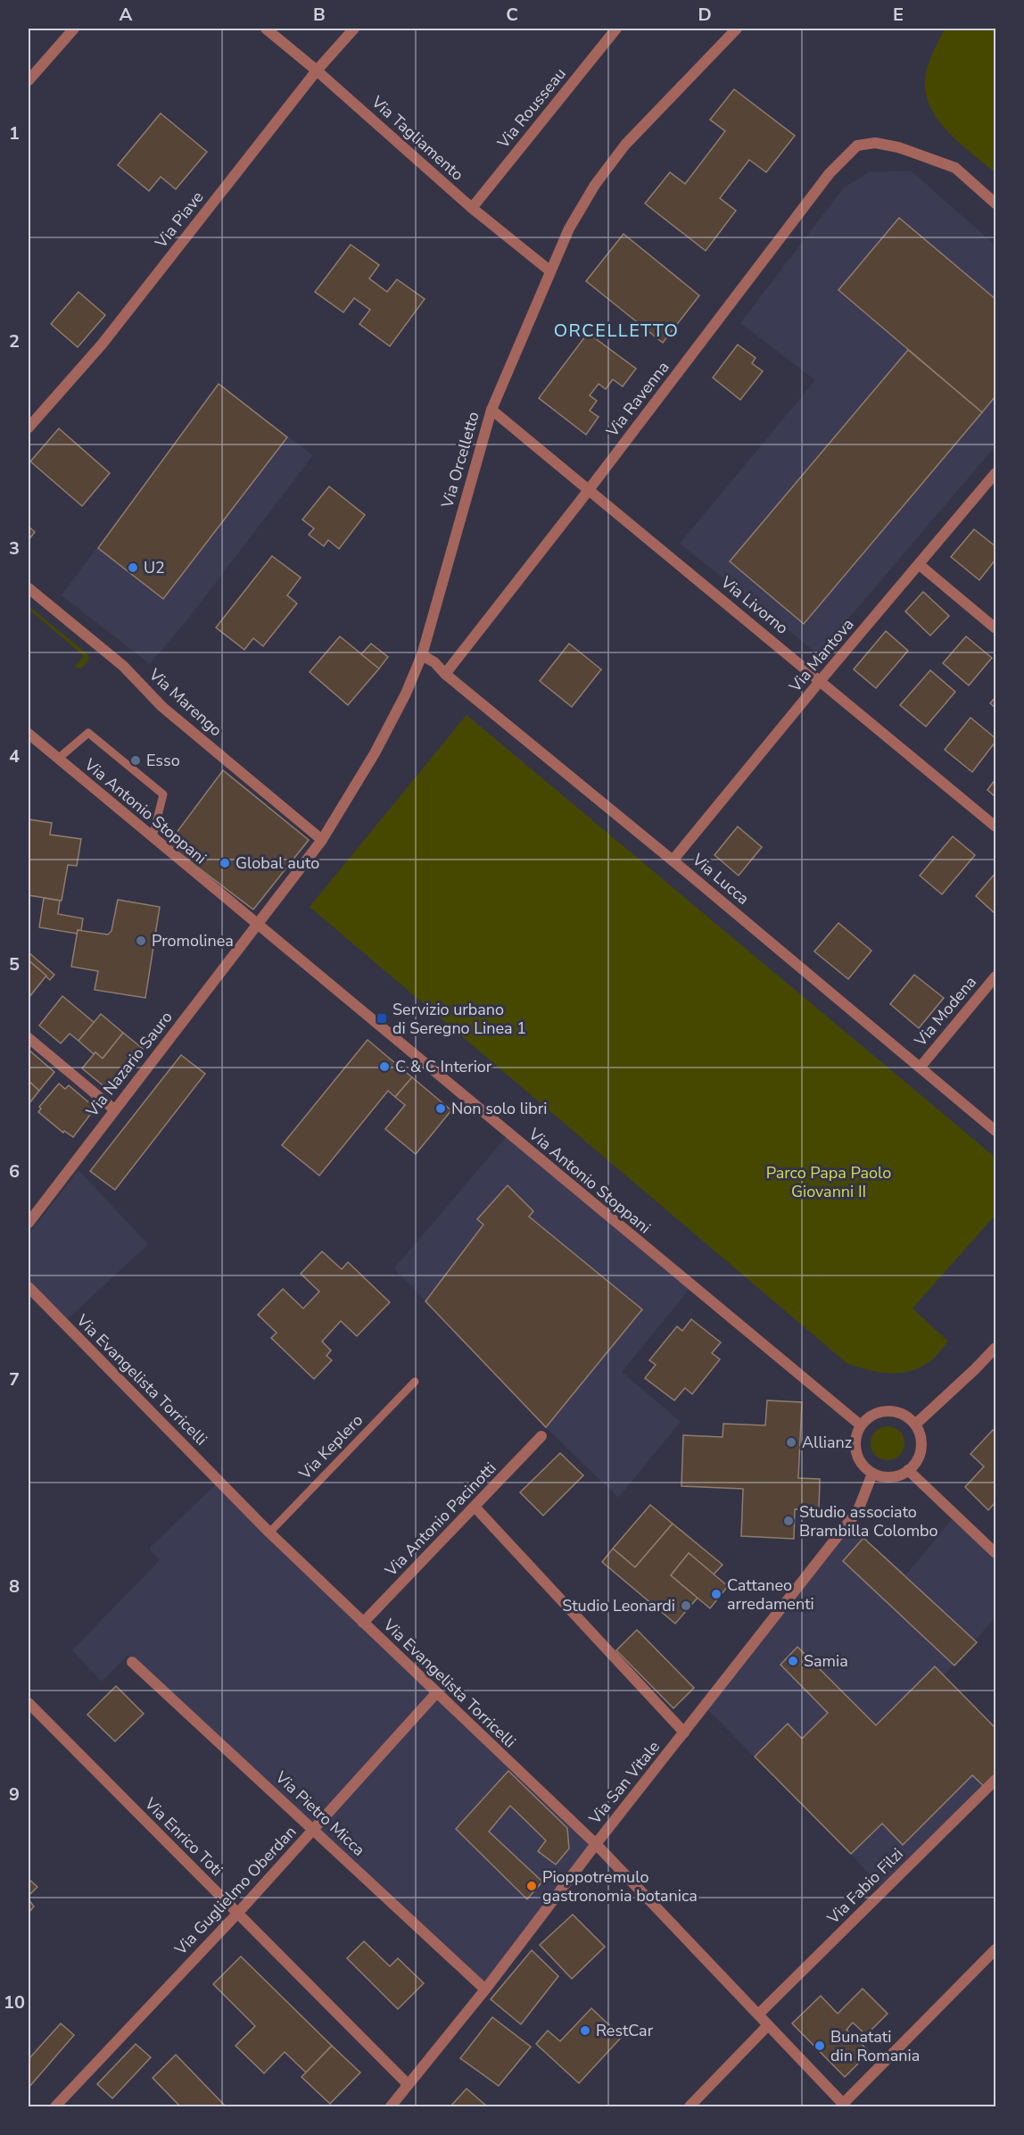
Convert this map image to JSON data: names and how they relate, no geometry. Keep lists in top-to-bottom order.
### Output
{
  "streets": {
    "street": [
      "Via Rousseau",
      "Via Tagliamento",
      "Via Piave",
      "Via Ravenna",
      "Via Orcelletto",
      "Via Livorno",
      "Via Mantova",
      "Via Marengo",
      "Via Antonio Stoppani",
      "Via Lucca",
      "Via Modena",
      "Via Nazario Sauro",
      "Via Evangelista Torricelli",
      "Via Antonio Pacinotti",
      "Via San Vitale",
      "Via Pietro Micca",
      "Via Enrico Toti",
      "Via Fabio Filzi",
      "Via Guglielmo Oberdan"
    ],
    "lane": ["Via Keplero"]
  },
  "crossings": [
    ["Via Rousseau", "Via Tagliamento"],
    ["Via Tagliamento", "Via Piave"],
    ["Via Tagliamento", "Via Orcelletto"],
    ["Via Ravenna", "Via Livorno"],
    ["Via Ravenna", "Via Lucca"],
    ["Via Orcelletto", "Via Livorno"],
    ["Via Orcelletto", "Via Marengo"],
    ["Via Orcelletto", "Via Antonio Stoppani"],
    ["Via Orcelletto", "Via Lucca"],
    ["Via Orcelletto", "Via Nazario Sauro"],
    ["Via Livorno", "Via Mantova"],
    ["Via Mantova", "Via Lucca"],
    ["Via Antonio Stoppani", "Via Nazario Sauro"],
    ["Via Antonio Stoppani", "Via San Vitale"],
    ["Via Lucca", "Via Modena"],
    ["Via Evangelista Torricelli", "Via Keplero"],
    ["Via Evangelista Torricelli", "Via Antonio Pacinotti"],
    ["Via Evangelista Torricelli", "Via San Vitale"],
    ["Via Evangelista Torricelli", "Via Fabio Filzi"],
    ["Via Evangelista Torricelli", "Via Guglielmo Oberdan"],
    ["Via San Vitale", "Via Pietro Micca"],
    ["Via San Vitale", "Via Enrico Toti"],
    ["Via Pietro Micca", "Via Guglielmo Oberdan"],
    ["Via Enrico Toti", "Via Guglielmo Oberdan"]
  ],
  "districts": ["ORCELLETTO"],
  "parks": ["Parco Papa Paolo Giovanni II"],
  "places": {
    "other": [
      "U2",
      "Esso",
      "Global auto",
      "Promolinea",
      "C & C Interior",
      "Non solo libri",
      "Allianz",
      "Studio associato Brambilla Colombo",
      "Cattaneo arredamenti",
      "Studio Leonardi",
      "Samia",
      "Pioppotremulo gastronomia botanica",
      "RestCar",
      "Bunatati din Romania"
    ],
    "transit": ["Servizio urbano di Seregno Linea 1"]
  },
  "grid": {
    "columns": [
      "A",
      "B",
      "C",
      "D",
      "E"
    ],
    "rows": [
      "1",
      "2",
      "3",
      "4",
      "5",
      "6",
      "7",
      "8",
      "9",
      "10"
    ]
  }
}
